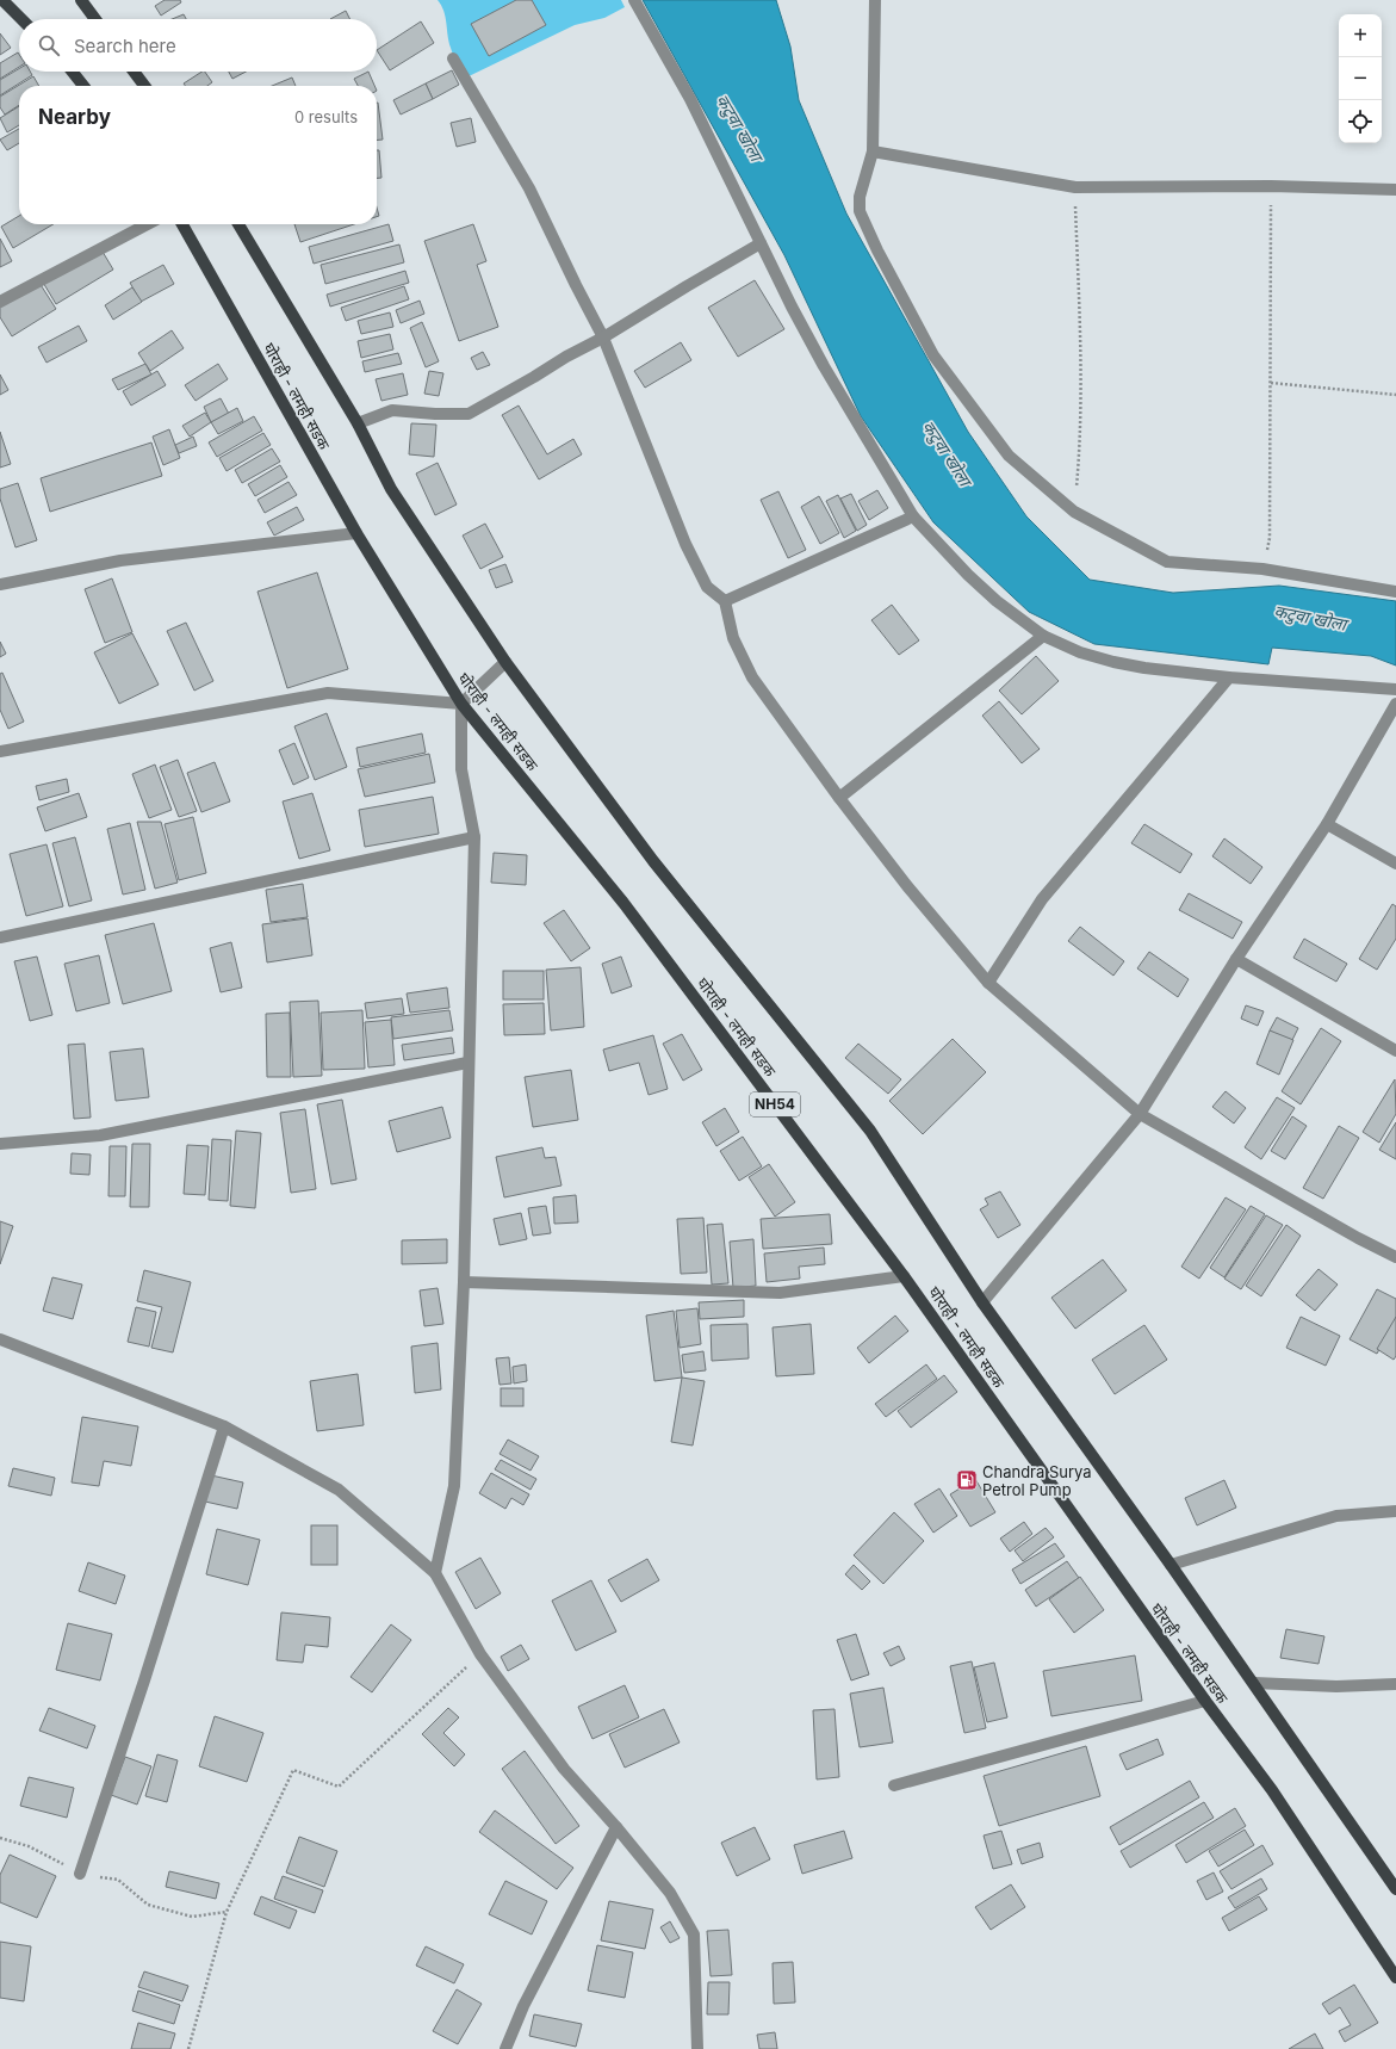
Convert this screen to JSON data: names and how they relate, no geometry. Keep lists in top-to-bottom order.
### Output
{
  "streets": {
    "main road": ["घोराही - लमही सडक", "NH54"]
  },
  "water": ["कटुवा खोला"],
  "places": {
    "fuel station": ["Chandra Surya Petrol Pump"]
  },
  "page": {
    "map_buttons": ["+", "−"],
    "search": "Search here",
    "heading": ["Nearby", "0 results"]
  }
}
